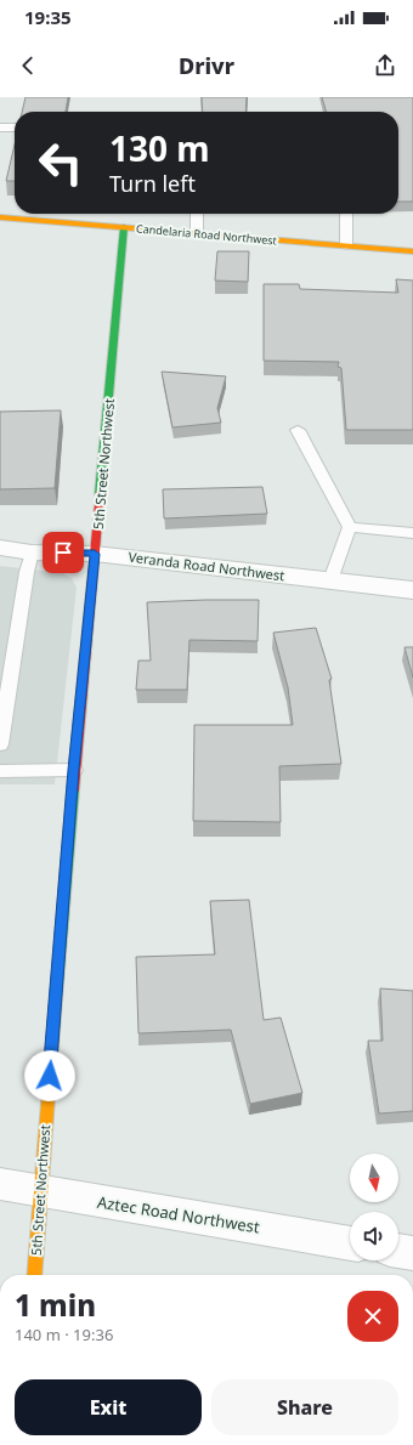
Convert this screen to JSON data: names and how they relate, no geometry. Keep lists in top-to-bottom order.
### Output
{
  "streets": {
    "street": [
      "Candelaria Road Northwest",
      "5th Street Northwest",
      "Veranda Road Northwest",
      "Aztec Road Northwest"
    ]
  },
  "crossings": [
    ["Candelaria Road Northwest", "5th Street Northwest"],
    ["5th Street Northwest", "Veranda Road Northwest"],
    ["5th Street Northwest", "Aztec Road Northwest"]
  ],
  "north": "bottom",
  "page": {
    "status": "19:35",
    "header": "Drivr",
    "turn": ["130 m", "Turn left"],
    "heading": ["1 min", "140 m · 19:36"],
    "buttons": ["Exit", "Share"]
  }
}
